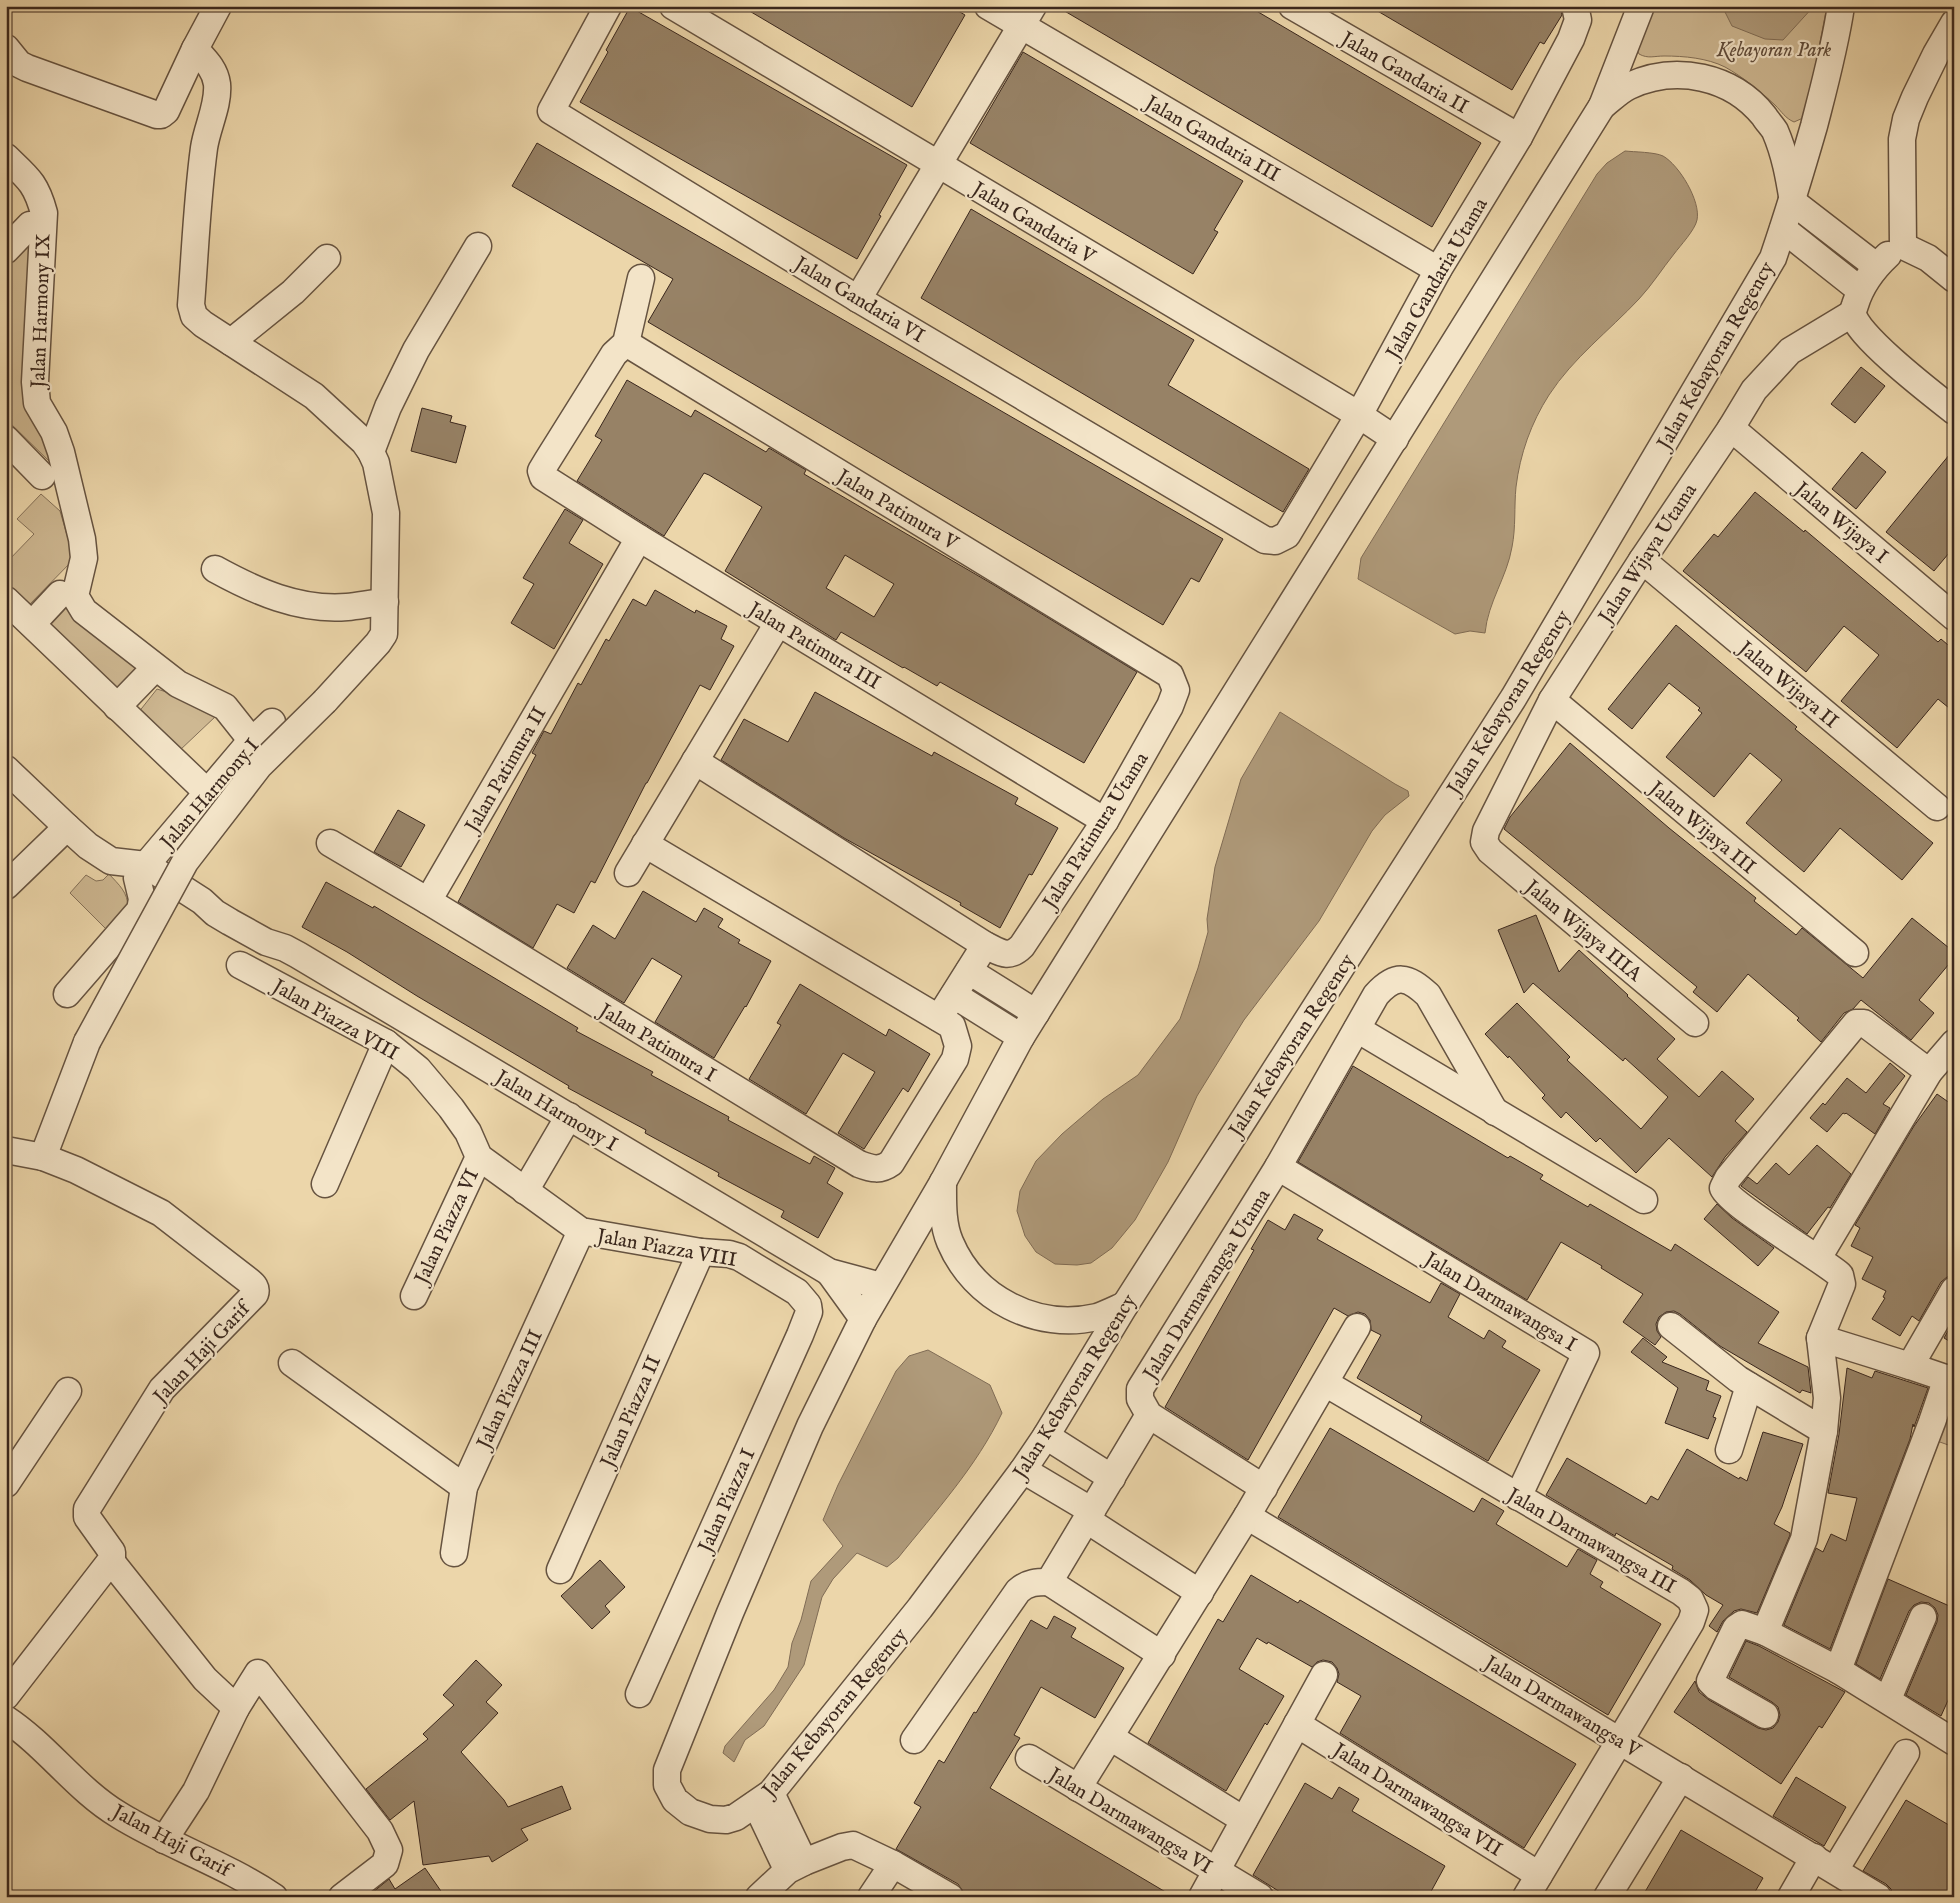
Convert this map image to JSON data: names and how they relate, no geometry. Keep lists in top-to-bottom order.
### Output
{
  "streets": {
    "street": [
      "Jalan Gandaria II",
      "Jalan Gandaria III",
      "Jalan Gandaria V",
      "Jalan Gandaria Utama",
      "Jalan Gandaria VI",
      "Jalan Harmony IX",
      "Jalan Kebayoran Regency",
      "Jalan Patimura V",
      "Jalan Wijaya I",
      "Jalan Wijaya Utama",
      "Jalan Patimura III",
      "Jalan Wijaya II",
      "Jalan Patimura II",
      "Jalan Harmony I",
      "Jalan Wijaya III",
      "Jalan Patimura Utama",
      "Jalan Wijaya IIIA",
      "Jalan Piazza VIII",
      "Jalan Patimura I",
      "Jalan Piazza VI",
      "Jalan Darmawangsa Utama",
      "Jalan Darmawangsa I",
      "Jalan Haji Garif",
      "Jalan Piazza III",
      "Jalan Piazza II",
      "Jalan Piazza I",
      "Jalan Darmawangsa III",
      "Jalan Darmawangsa V",
      "Jalan Darmawangsa VII",
      "Jalan Darmawangsa VI"
    ]
  },
  "crossings": [
    ["Jalan Gandaria II", "Jalan Gandaria Utama"],
    ["Jalan Gandaria III", "Jalan Gandaria Utama"],
    ["Jalan Gandaria V", "Jalan Gandaria Utama"],
    ["Jalan Gandaria V", "Jalan Kebayoran Regency"],
    ["Jalan Gandaria Utama", "Jalan Gandaria VI"],
    ["Jalan Harmony IX", "Jalan Harmony I"],
    ["Jalan Kebayoran Regency", "Jalan Harmony I"],
    ["Jalan Patimura V", "Jalan Patimura III"],
    ["Jalan Patimura V", "Jalan Patimura Utama"],
    ["Jalan Wijaya I", "Jalan Wijaya Utama"],
    ["Jalan Wijaya Utama", "Jalan Wijaya II"],
    ["Jalan Wijaya Utama", "Jalan Wijaya III"],
    ["Jalan Wijaya Utama", "Jalan Wijaya IIIA"],
    ["Jalan Patimura III", "Jalan Patimura II"],
    ["Jalan Patimura III", "Jalan Patimura Utama"],
    ["Jalan Patimura II", "Jalan Patimura I"],
    ["Jalan Piazza VIII", "Jalan Piazza VI"],
    ["Jalan Piazza VIII", "Jalan Piazza III"],
    ["Jalan Piazza VIII", "Jalan Piazza II"],
    ["Jalan Piazza VIII", "Jalan Piazza I"],
    ["Jalan Darmawangsa Utama", "Jalan Darmawangsa I"],
    ["Jalan Darmawangsa I", "Jalan Darmawangsa III"],
    ["Jalan Darmawangsa III", "Jalan Darmawangsa V"],
    ["Jalan Darmawangsa III", "Jalan Darmawangsa VII"]
  ],
  "parks": ["Kebayoran Park"]
}
